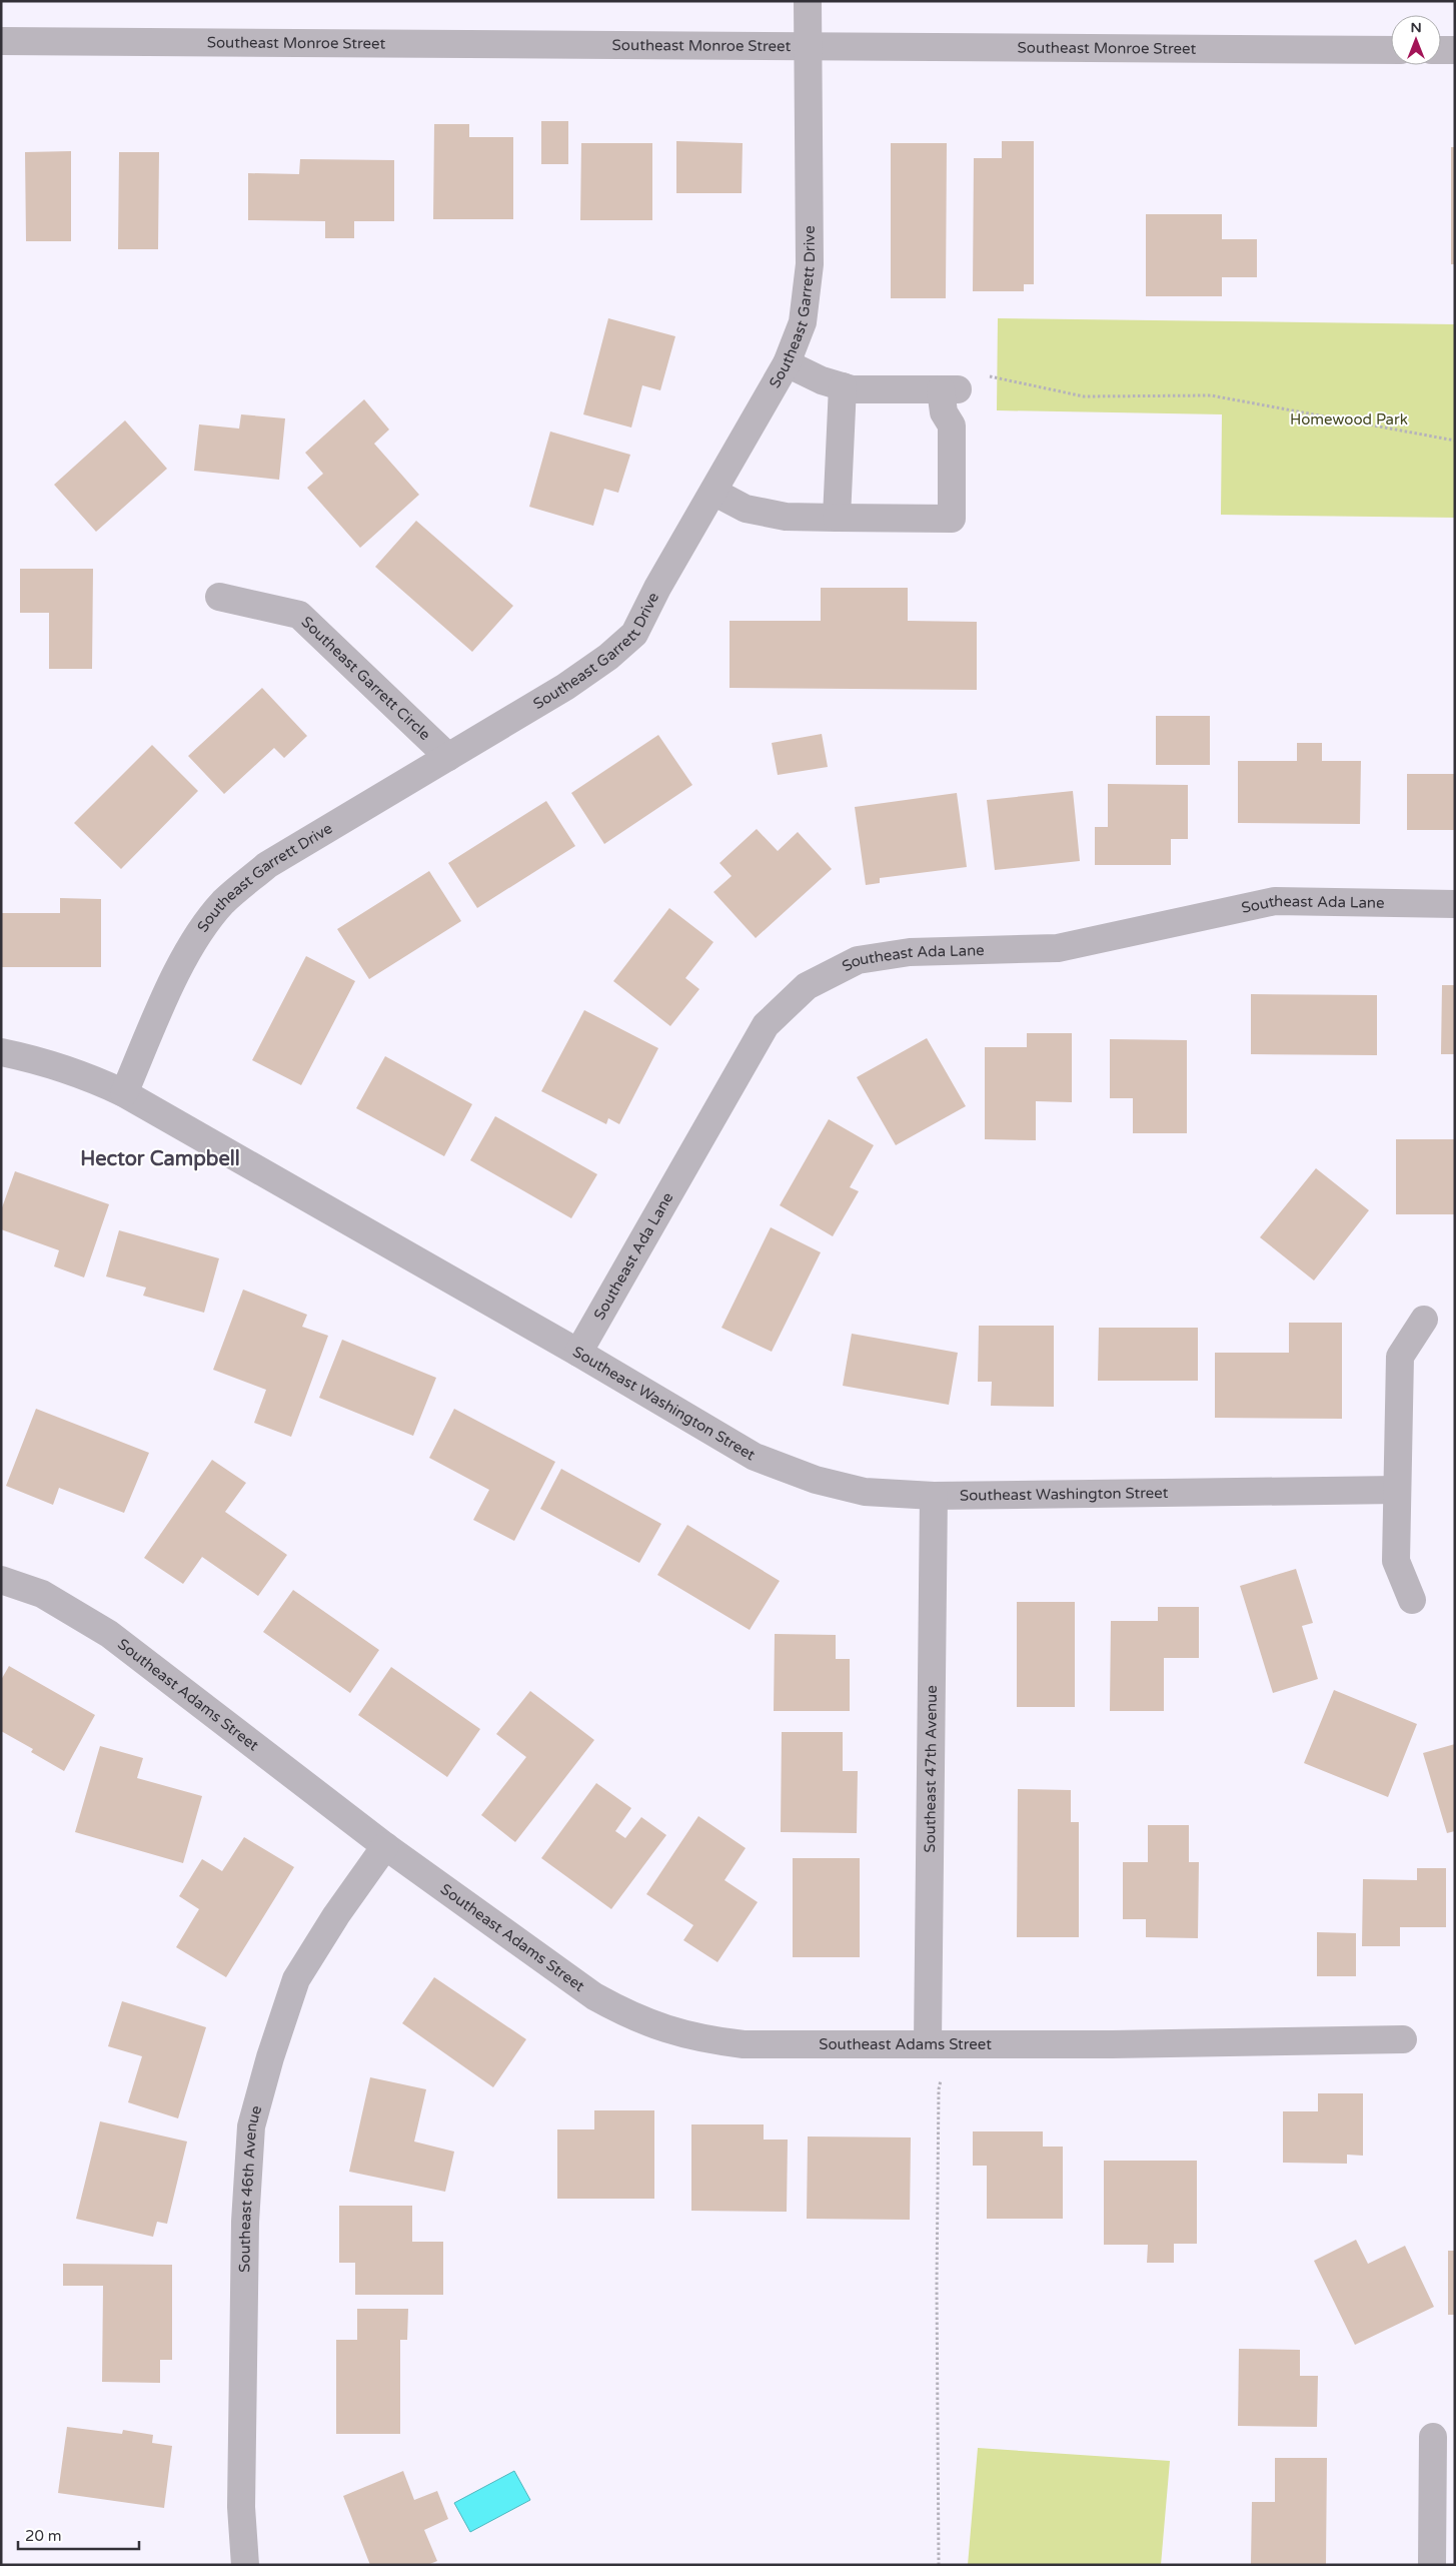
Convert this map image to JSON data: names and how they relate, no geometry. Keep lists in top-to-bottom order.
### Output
{
  "streets": {
    "street": [
      "Southeast Monroe Street",
      "Southeast Garrett Drive",
      "Southeast Garrett Circle",
      "Southeast Ada Lane",
      "Southeast Washington Street",
      "Southeast Adams Street",
      "Southeast 47th Avenue",
      "Southeast 46th Avenue"
    ]
  },
  "crossings": [
    ["Southeast Monroe Street", "Southeast Garrett Drive"],
    ["Southeast Garrett Drive", "Southeast Garrett Circle"],
    ["Southeast Garrett Drive", "Southeast Washington Street"],
    ["Southeast Ada Lane", "Southeast Washington Street"],
    ["Southeast Washington Street", "Southeast 47th Avenue"],
    ["Southeast Adams Street", "Southeast 47th Avenue"],
    ["Southeast Adams Street", "Southeast 46th Avenue"]
  ],
  "districts": ["Hector Campbell"],
  "parks": ["Homewood Park"],
  "scale_bar": "20 m",
  "north": "top"
}
